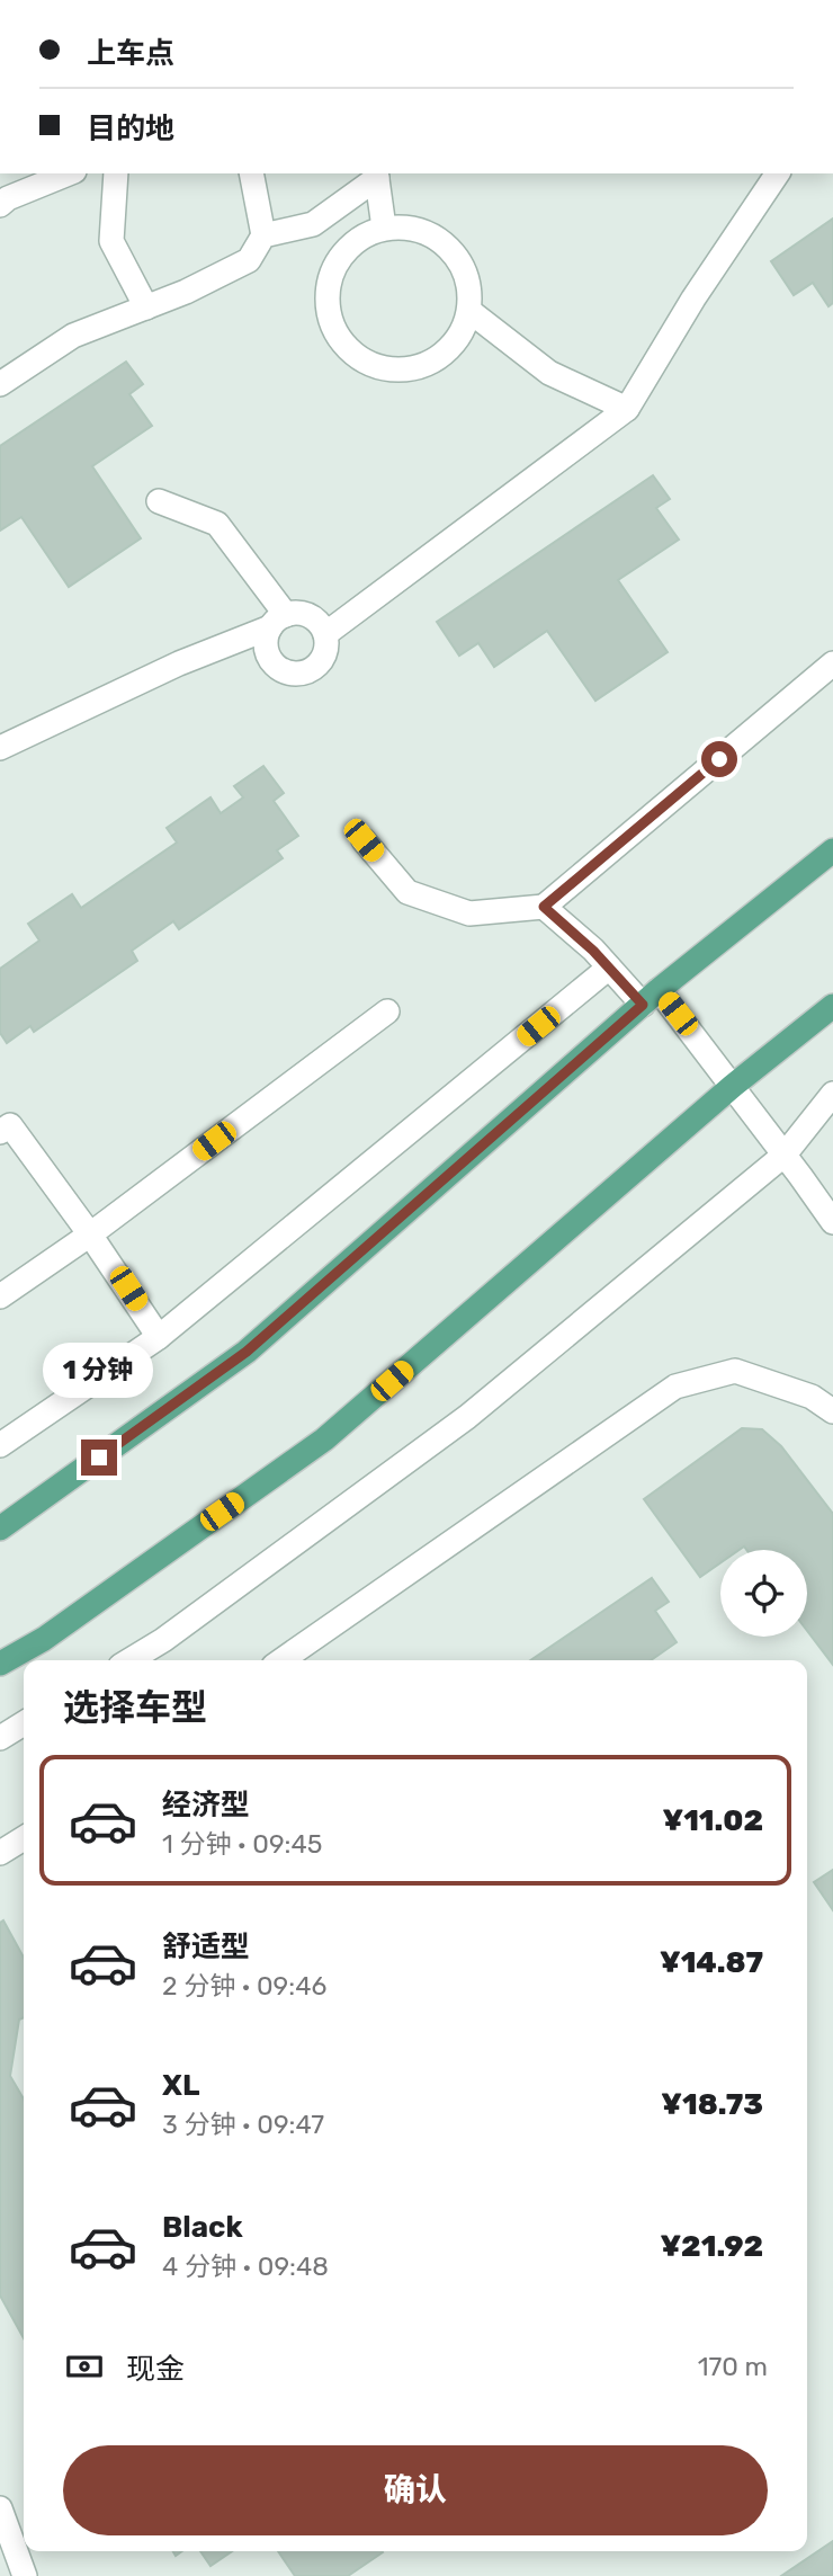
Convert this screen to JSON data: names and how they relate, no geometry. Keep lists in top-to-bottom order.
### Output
{
  "page": {
    "banner": ["上车点", "目的地"],
    "bubble": "1 分钟",
    "heading": "选择车型",
    "list": [
      {
        "name": "经济型",
        "note": "1 分钟 · 09:45",
        "value": "¥11.02"
      },
      {
        "name": "舒适型",
        "note": "2 分钟 · 09:46",
        "value": "¥14.87"
      },
      {
        "name": "XL",
        "note": "3 分钟 · 09:47",
        "value": "¥18.73"
      },
      {
        "name": "Black",
        "note": "4 分钟 · 09:48",
        "value": "¥21.92"
      }
    ],
    "pay": ["现金", "170 m"],
    "buttons": "确认"
  }
}
